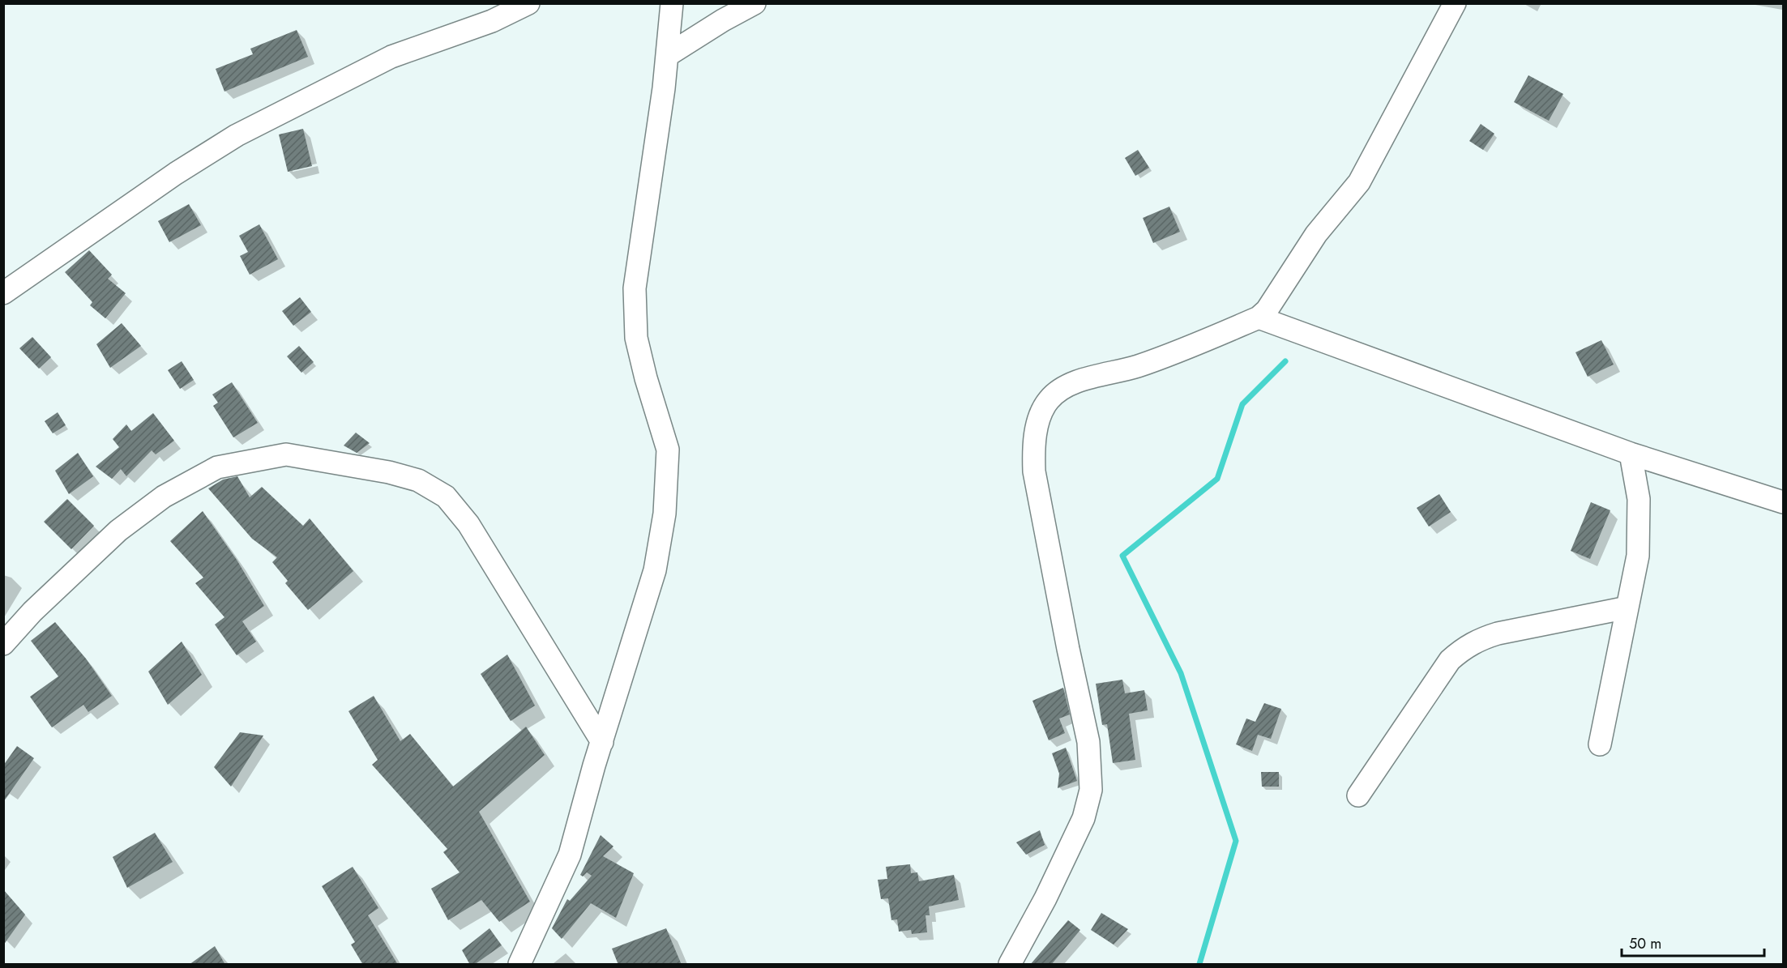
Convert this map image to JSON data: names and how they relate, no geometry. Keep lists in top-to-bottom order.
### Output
{
  "scale_bar": "50 m"
}
